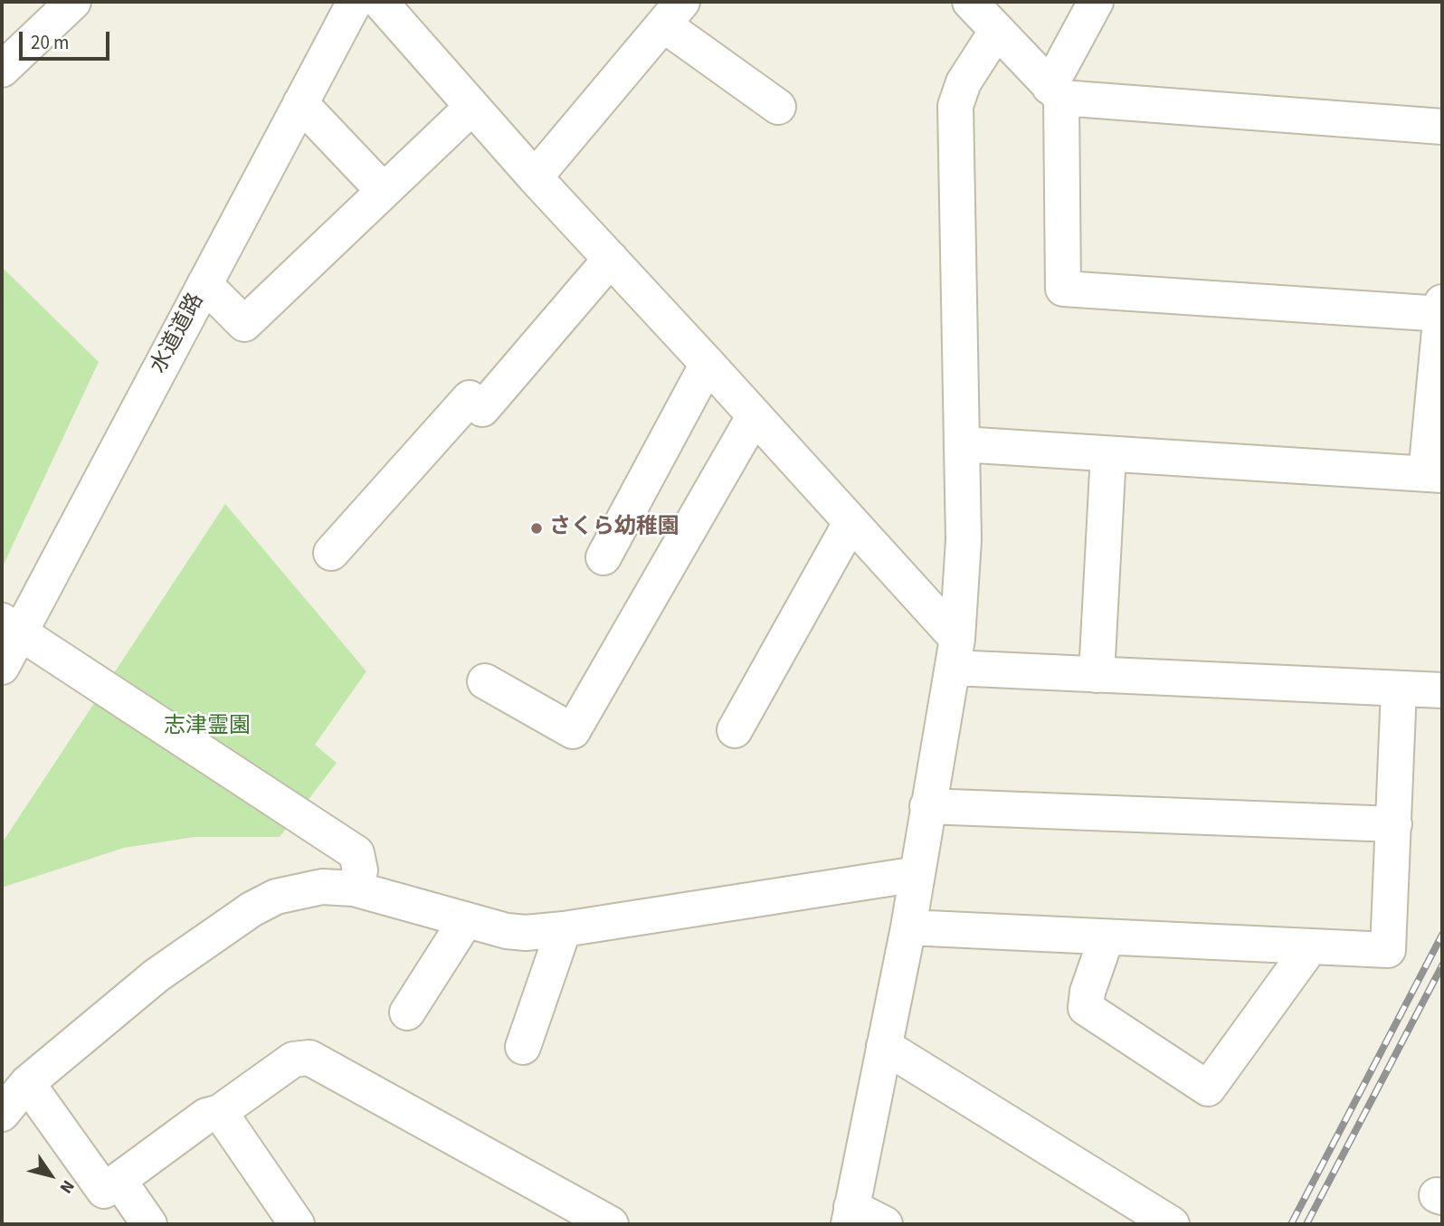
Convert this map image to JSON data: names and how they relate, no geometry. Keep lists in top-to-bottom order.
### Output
{
  "streets": {
    "street": ["水道道路"]
  },
  "parks": ["志津霊園"],
  "places": ["さくら幼稚園"],
  "scale_bar": "20 m",
  "north": "bottom right"
}
